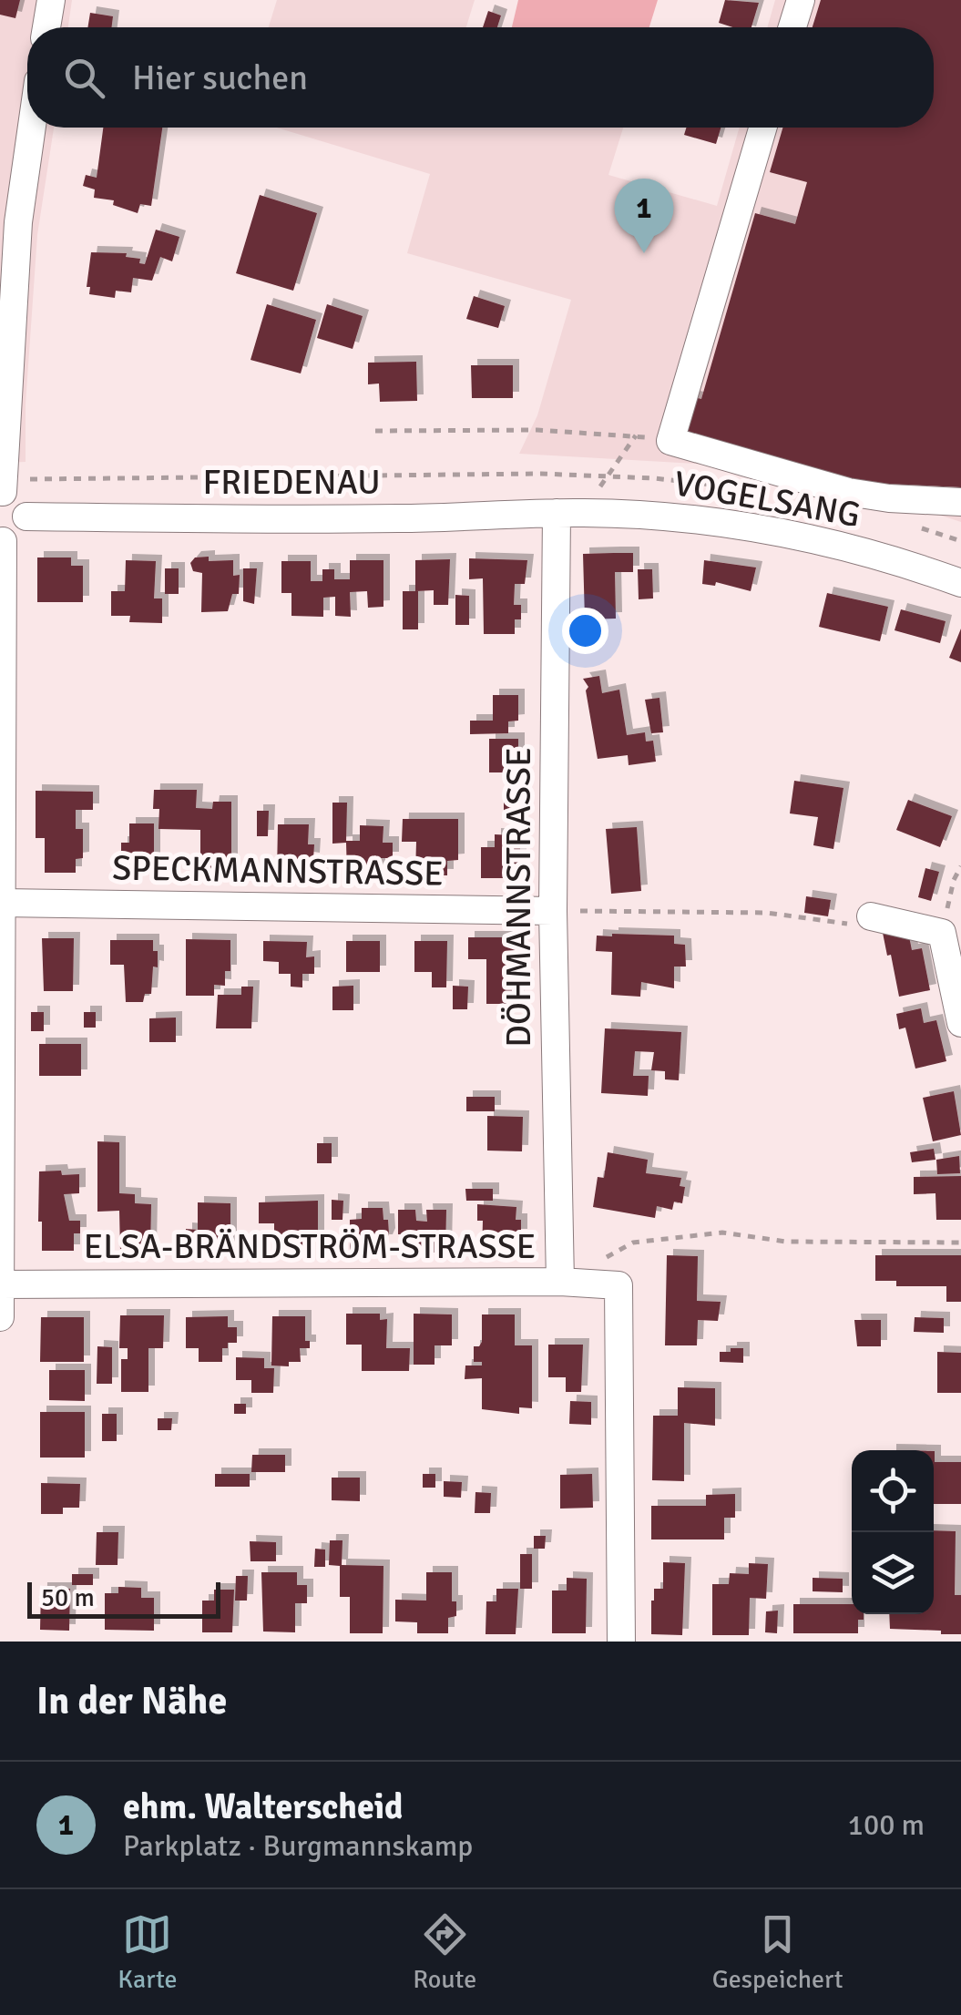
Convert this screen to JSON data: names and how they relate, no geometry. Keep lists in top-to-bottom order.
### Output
{
  "streets": {
    "street": [
      "FRIEDENAU",
      "VOGELSANG",
      "SPECKMANNSTRASSE",
      "DÖHMANNSTRASSE",
      "ELSA-BRÄNDSTRÖM-STRASSE"
    ]
  },
  "crossings": [
    ["FRIEDENAU", "VOGELSANG"],
    ["FRIEDENAU", "DÖHMANNSTRASSE"],
    ["VOGELSANG", "DÖHMANNSTRASSE"],
    ["SPECKMANNSTRASSE", "DÖHMANNSTRASSE"],
    ["DÖHMANNSTRASSE", "ELSA-BRÄNDSTRÖM-STRASSE"]
  ],
  "scale_bar": "50 m",
  "page": {
    "search": "Hier suchen",
    "pins": "1",
    "scale": "50 m",
    "heading": "In der Nähe",
    "list": [
      {
        "mark": "1",
        "name": "ehm. Walterscheid",
        "note": "Parkplatz · Burgmannskamp",
        "value": "100 m"
      }
    ],
    "nav": ["Karte", "Route", "Gespeichert"]
  }
}
